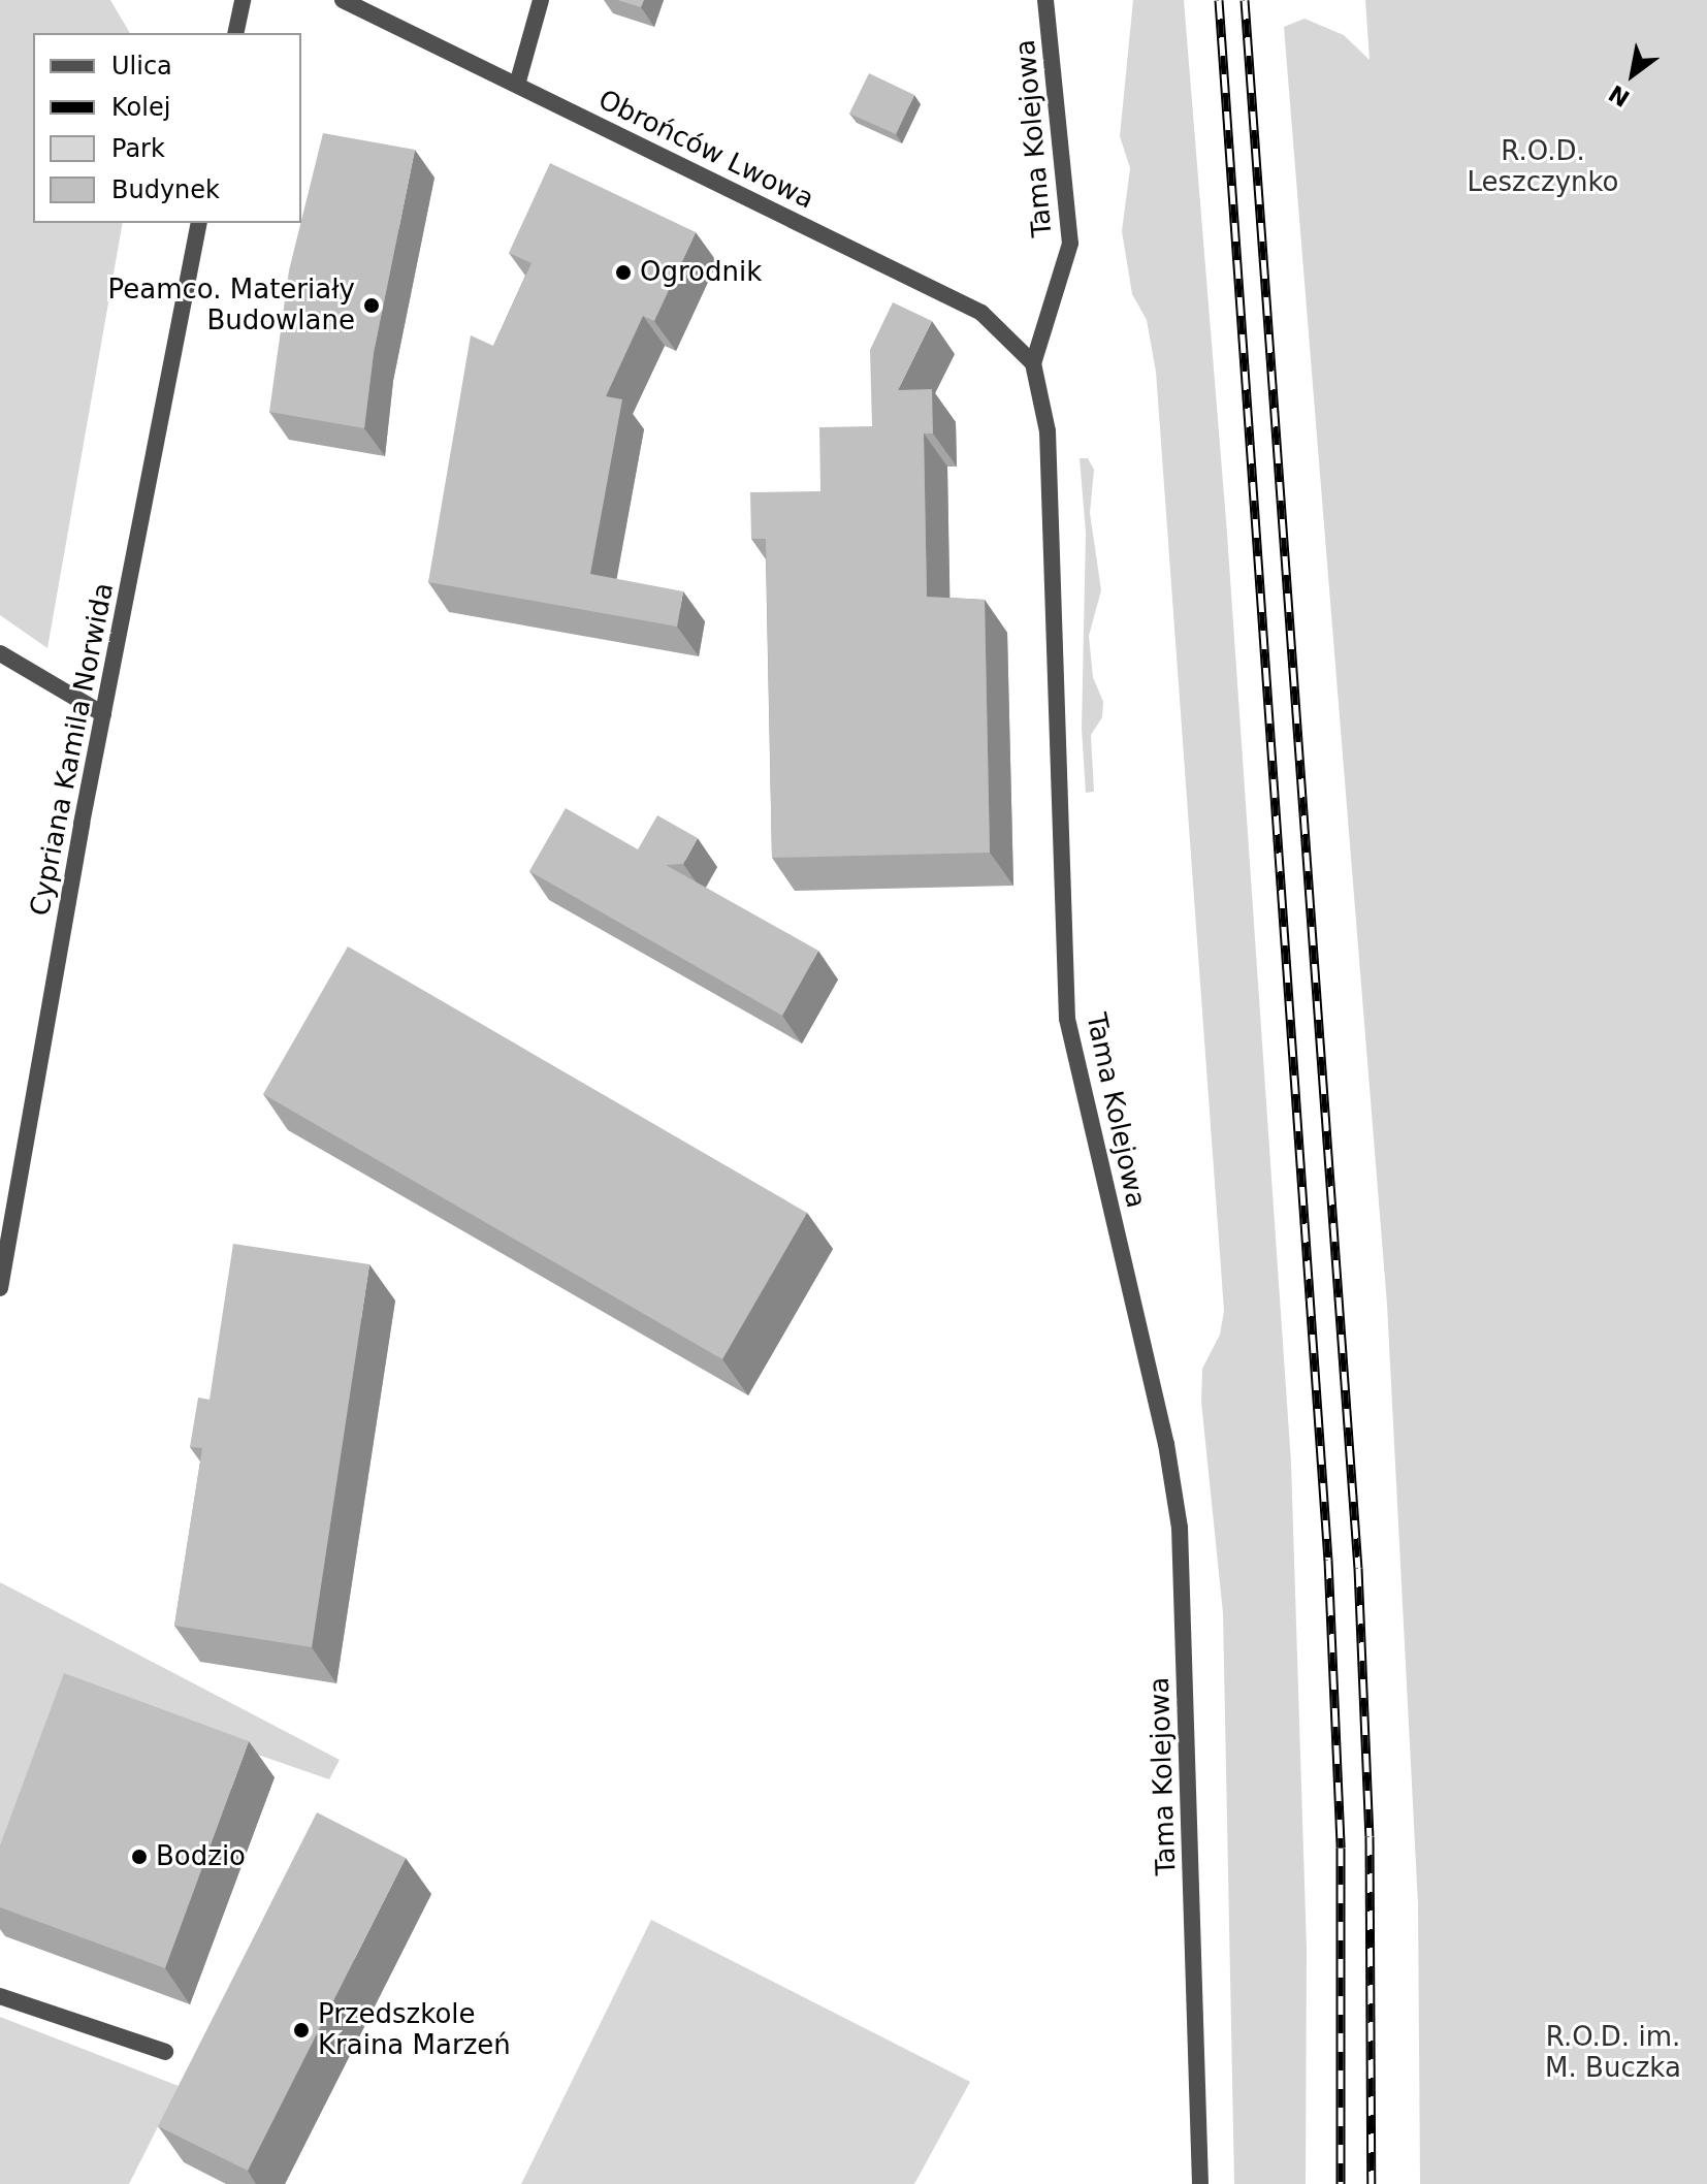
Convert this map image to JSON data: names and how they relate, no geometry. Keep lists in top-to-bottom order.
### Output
{
  "streets": {
    "street": ["Tama Kolejowa", "Obrońców Lwowa", "Cypriana Kamila Norwida"]
  },
  "crossings": [
    ["Tama Kolejowa", "Obrońców Lwowa"]
  ],
  "parks": ["R.O.D. Leszczynko", "R.O.D. im. M. Buczka"],
  "places": [
    "Ogrodnik",
    "Peamco. Materiały Budowlane",
    "Bodzio",
    "Przedszkole Kraina Marzeń"
  ],
  "legend": [
    "Ulica",
    "Kolej",
    "Park",
    "Budynek"
  ],
  "north": "bottom left"
}
